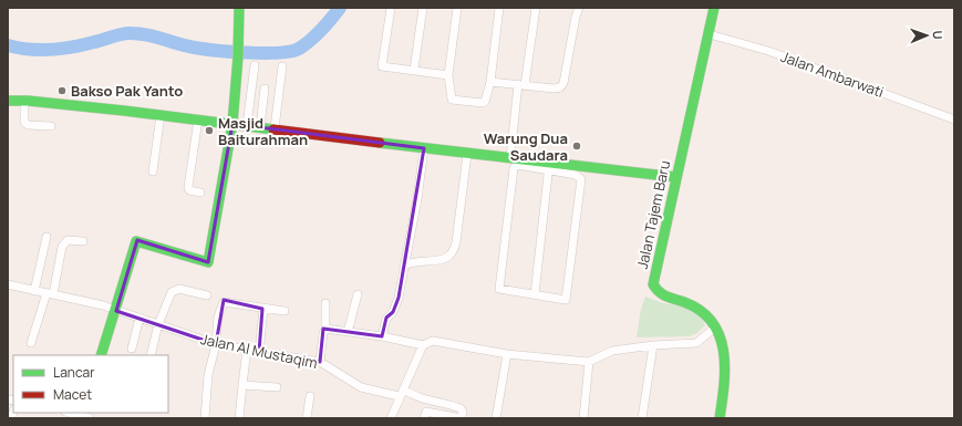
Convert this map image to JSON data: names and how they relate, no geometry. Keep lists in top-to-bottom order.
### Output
{
  "streets": {
    "street": ["Jalan Ambarwati", "Jalan Tajem Baru", "Jalan Al Mustaqim"]
  },
  "crossings": [
    ["Jalan Ambarwati", "Jalan Tajem Baru"]
  ],
  "places": ["Bakso Pak Yanto", "Masjid Baiturahman", "Warung Dua Saudara"],
  "legend": ["Lancar", "Macet"],
  "north": "right"
}
